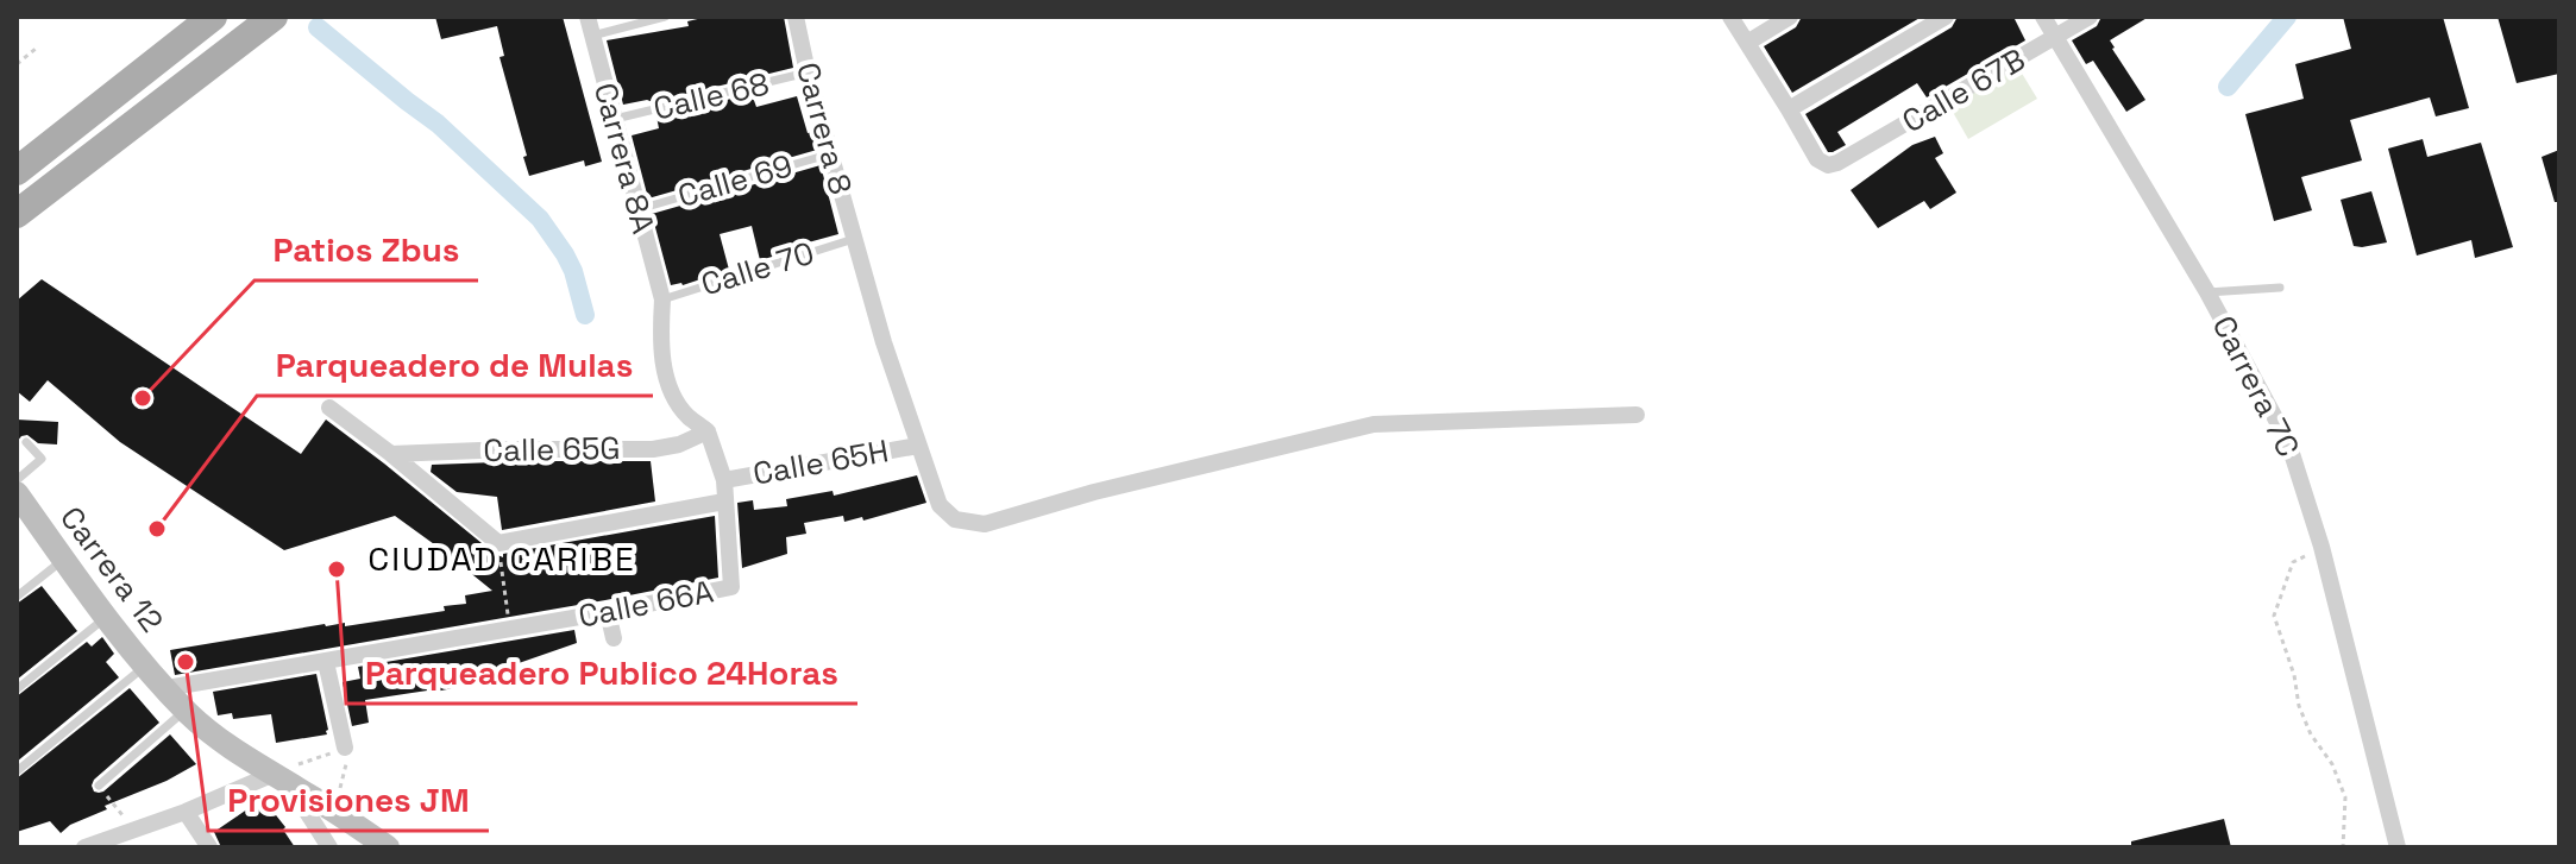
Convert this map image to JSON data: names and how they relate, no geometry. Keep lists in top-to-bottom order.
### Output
{
  "streets": {
    "main road": ["Carrera 12"],
    "street": [
      "Calle 67B",
      "Carrera 8",
      "Carrera 8A",
      "Carrera 7C",
      "Calle 65G",
      "Calle 65H",
      "Calle 66A"
    ],
    "lane": ["Calle 68", "Calle 69", "Calle 70"]
  },
  "crossings": [
    ["Calle 67B", "Carrera 7C"],
    ["Calle 68", "Carrera 8"],
    ["Calle 68", "Carrera 8A"],
    ["Carrera 8", "Calle 69"],
    ["Carrera 8", "Calle 70"],
    ["Carrera 8", "Calle 65H"],
    ["Carrera 8A", "Calle 69"],
    ["Carrera 8A", "Calle 70"],
    ["Carrera 8A", "Calle 65G"],
    ["Calle 65H", "Calle 66A"],
    ["Carrera 12", "Calle 66A"]
  ],
  "districts": ["CIUDAD CARIBE"],
  "places": [
    "Patios Zbus",
    "Parqueadero de Mulas",
    "Parqueadero Publico 24Horas",
    "Provisiones JM"
  ]
}
